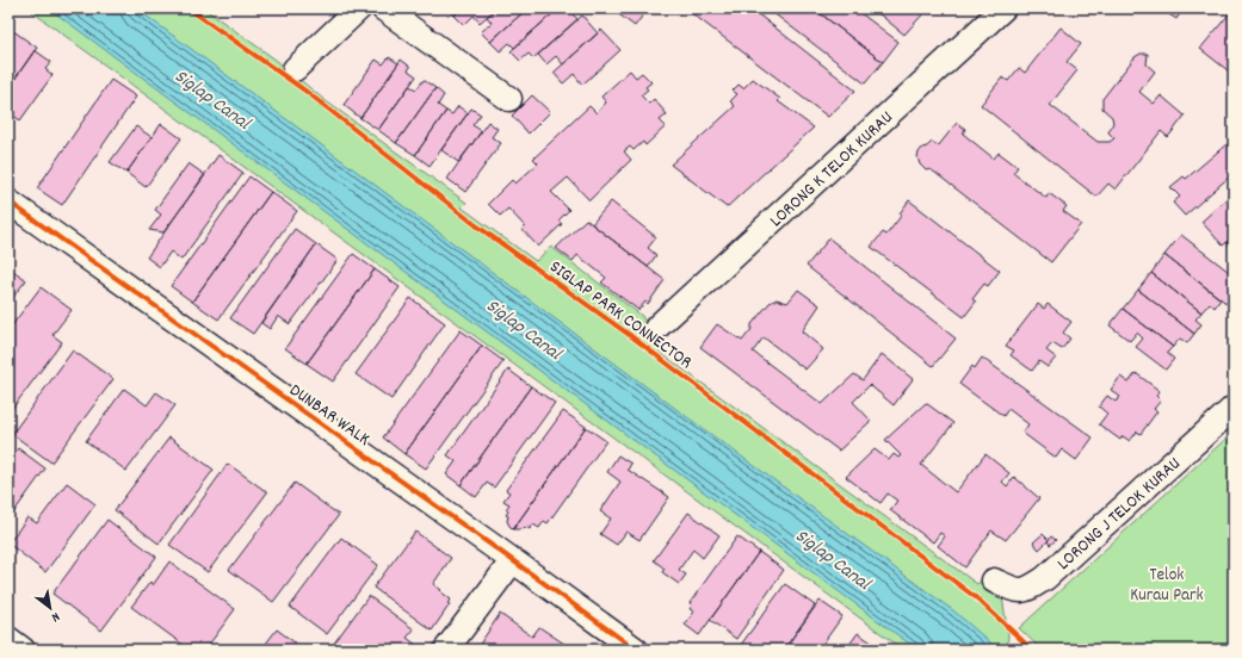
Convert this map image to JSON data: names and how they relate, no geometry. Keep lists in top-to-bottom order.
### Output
{
  "streets": {
    "street": ["LORONG K TELOK KURAU", "DUNBAR WALK", "LORONG J TELOK KURAU"],
    "cycle path": ["SIGLAP PARK CONNECTOR"]
  },
  "water": ["Siglap Canal"],
  "parks": ["Telok Kurau Park"],
  "north": "bottom right"
}
